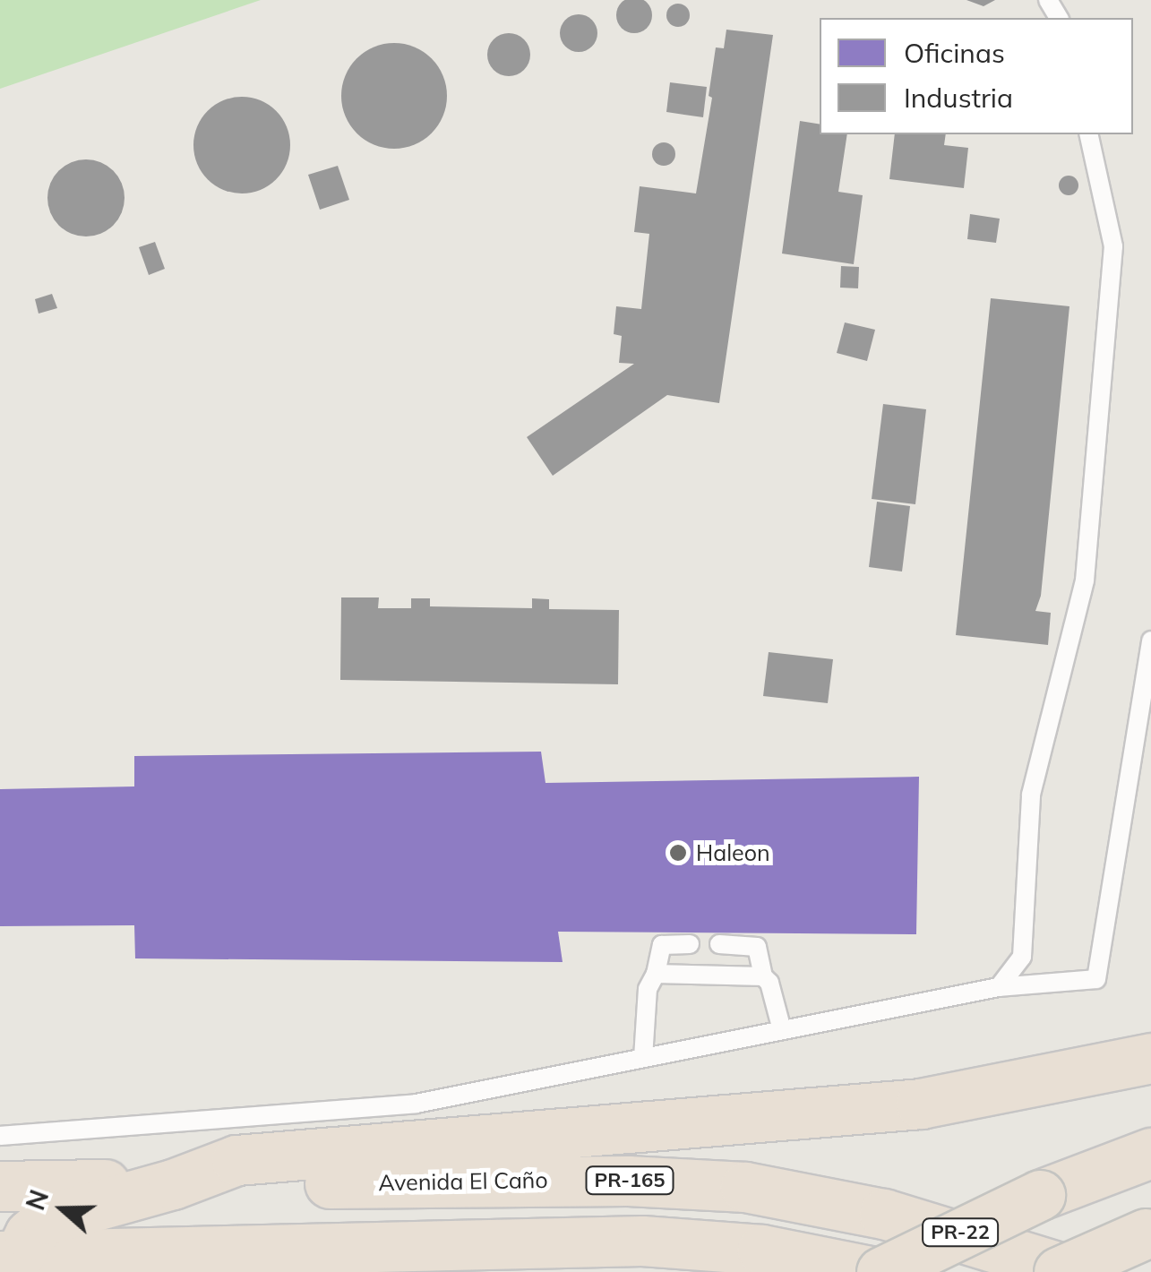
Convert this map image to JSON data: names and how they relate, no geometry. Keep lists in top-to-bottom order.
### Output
{
  "streets": {
    "highway": ["PR-165", "Avenida El Caño", "PR-22"]
  },
  "places": ["Haleon"],
  "legend": ["Oficinas", "Industria"],
  "north": "left"
}
